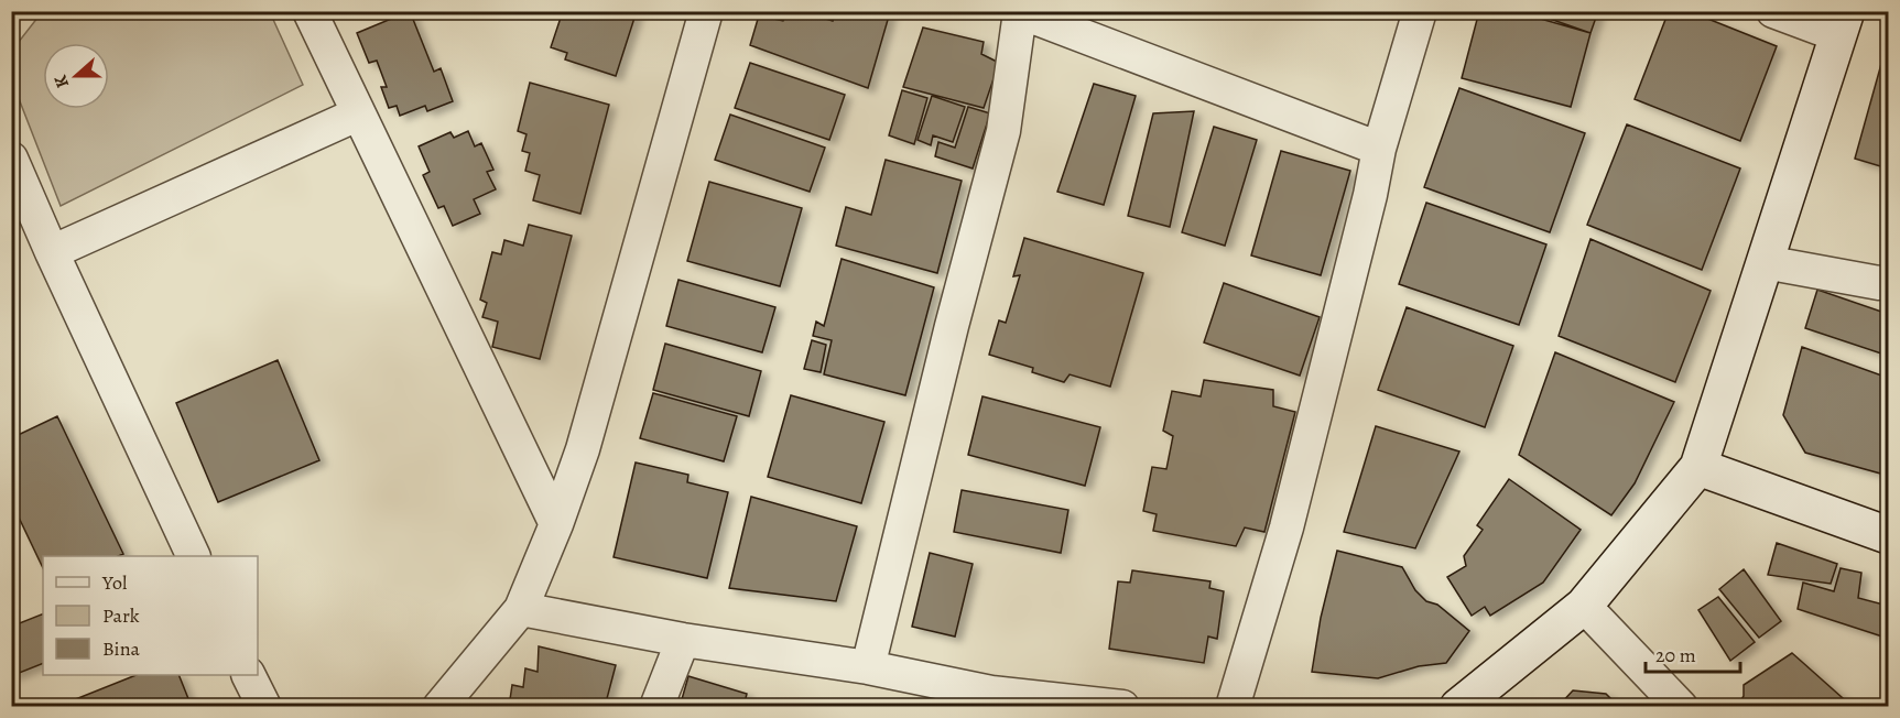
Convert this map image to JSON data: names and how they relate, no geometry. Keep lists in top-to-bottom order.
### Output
{
  "legend": ["Yol", "Park", "Bina"],
  "scale_bar": "20 m",
  "north": "left"
}
